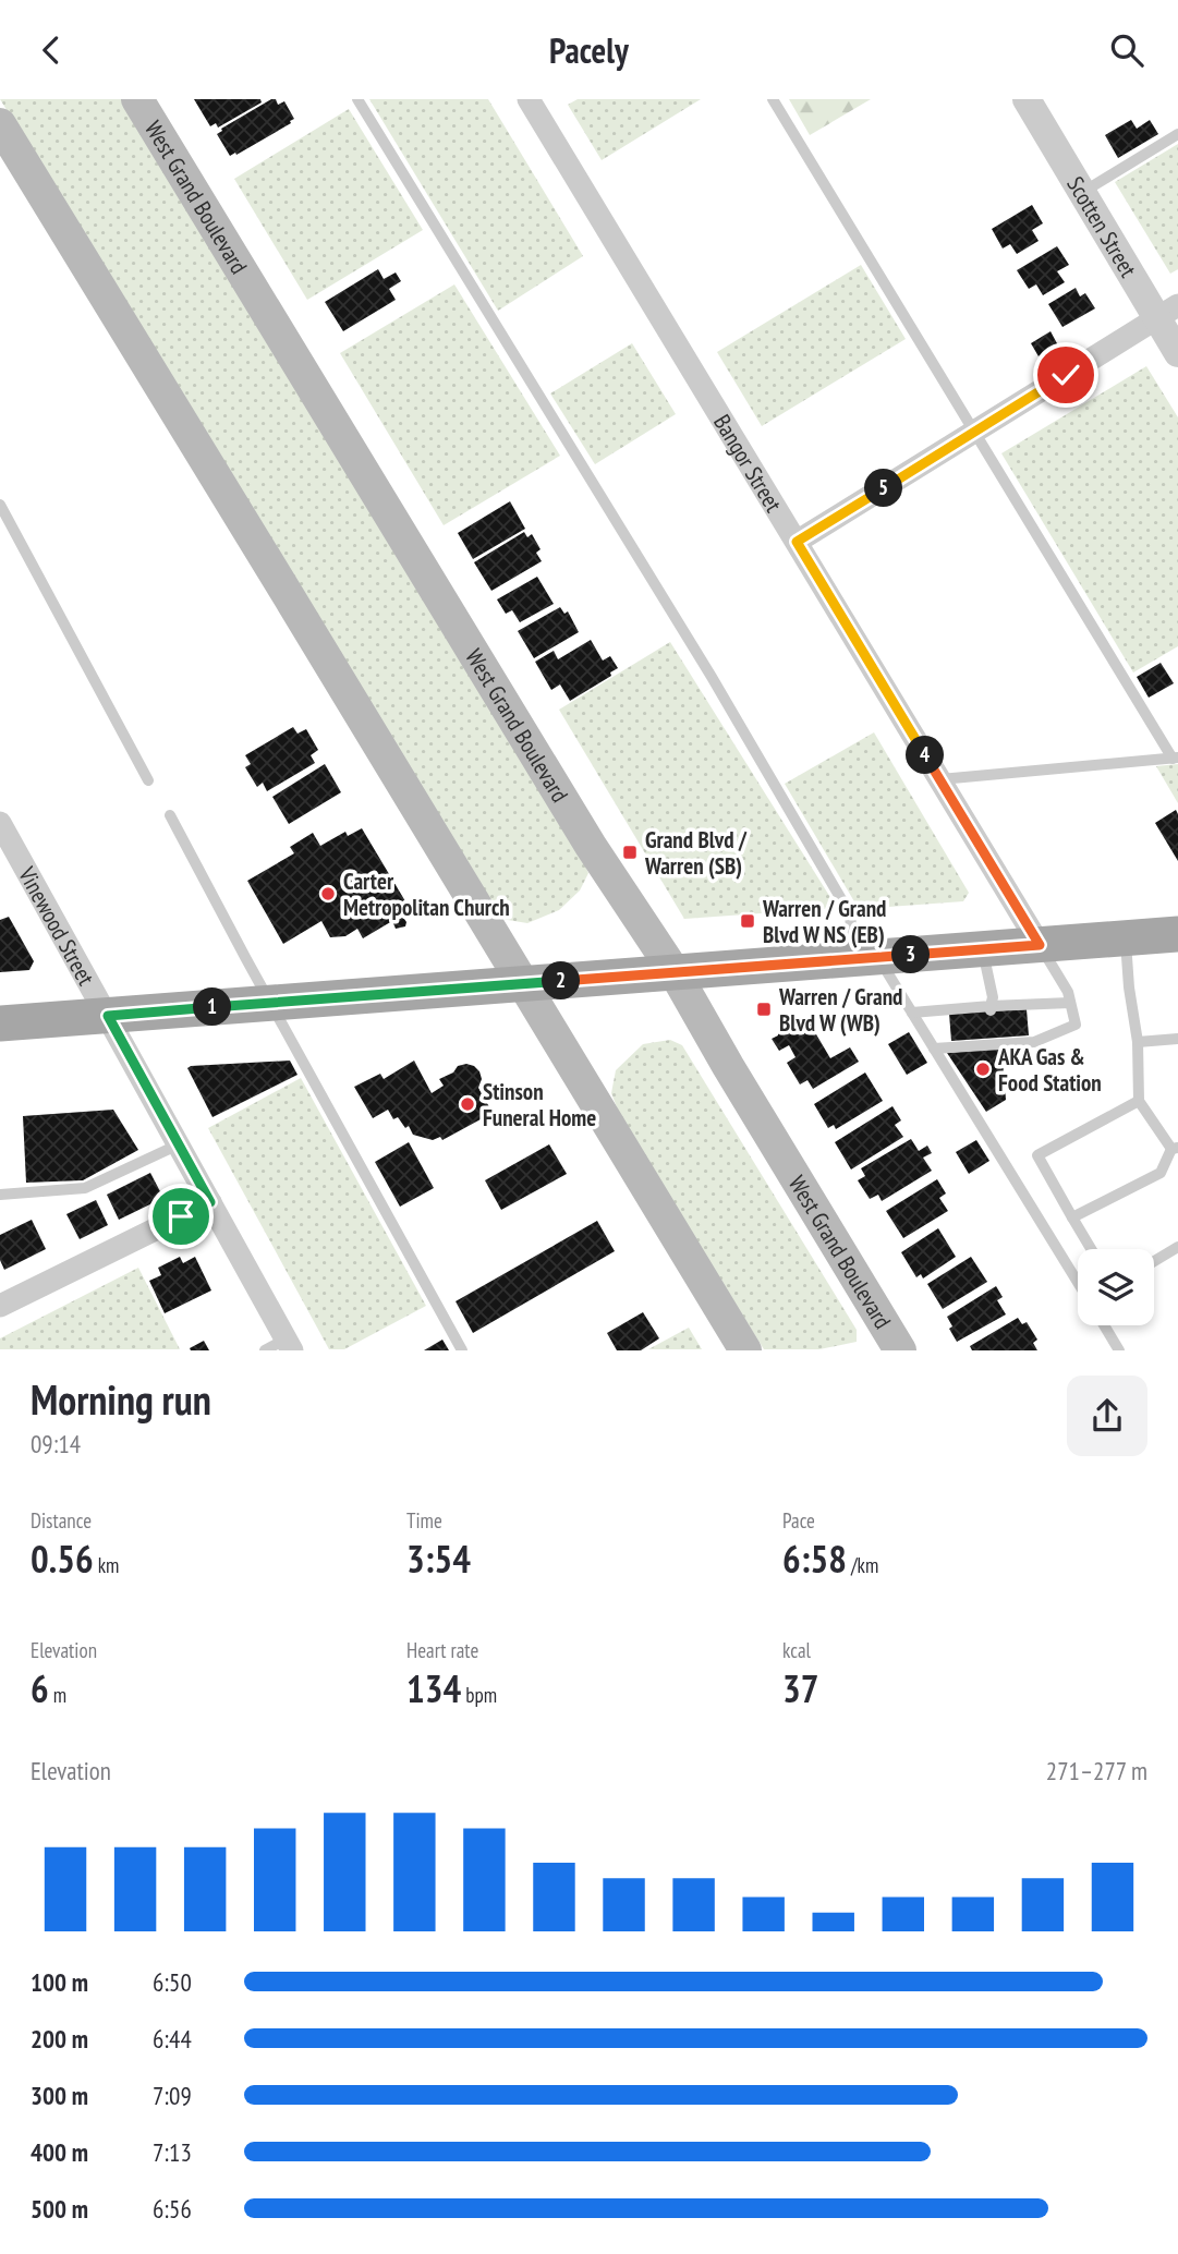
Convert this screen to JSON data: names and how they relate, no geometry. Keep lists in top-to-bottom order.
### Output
{
  "streets": {
    "main road": ["West Grand Boulevard"],
    "street": ["Scotten Street", "Bangor Street", "Vinewood Street"]
  },
  "places": {
    "transit": ["Grand Blvd / Warren (SB)", "Warren / Grand Blvd W NS (EB)", "Warren / Grand Blvd W (WB)"],
    "other": ["Carter Metropolitan Church", "AKA Gas & Food Station", "Stinson Funeral Home"]
  },
  "page": {
    "header": "Pacely",
    "pins": [
      "5",
      "4",
      "3",
      "2",
      "1"
    ],
    "heading": ["Morning run", "09:14"],
    "stats": [
      ["Distance", "0.56 km"],
      ["Time", "3:54"],
      ["Pace", "6:58 /km"],
      ["Elevation", "6 m"],
      ["Heart rate", "134 bpm"],
      ["kcal", "37"]
    ],
    "chart": ["Elevation", "271–277 m"],
    "list": [
      {
        "name": "100 m",
        "note": "6:50"
      },
      {
        "name": "200 m",
        "note": "6:44"
      },
      {
        "name": "300 m",
        "note": "7:09"
      },
      {
        "name": "400 m",
        "note": "7:13"
      },
      {
        "name": "500 m",
        "note": "6:56"
      }
    ]
  }
}
